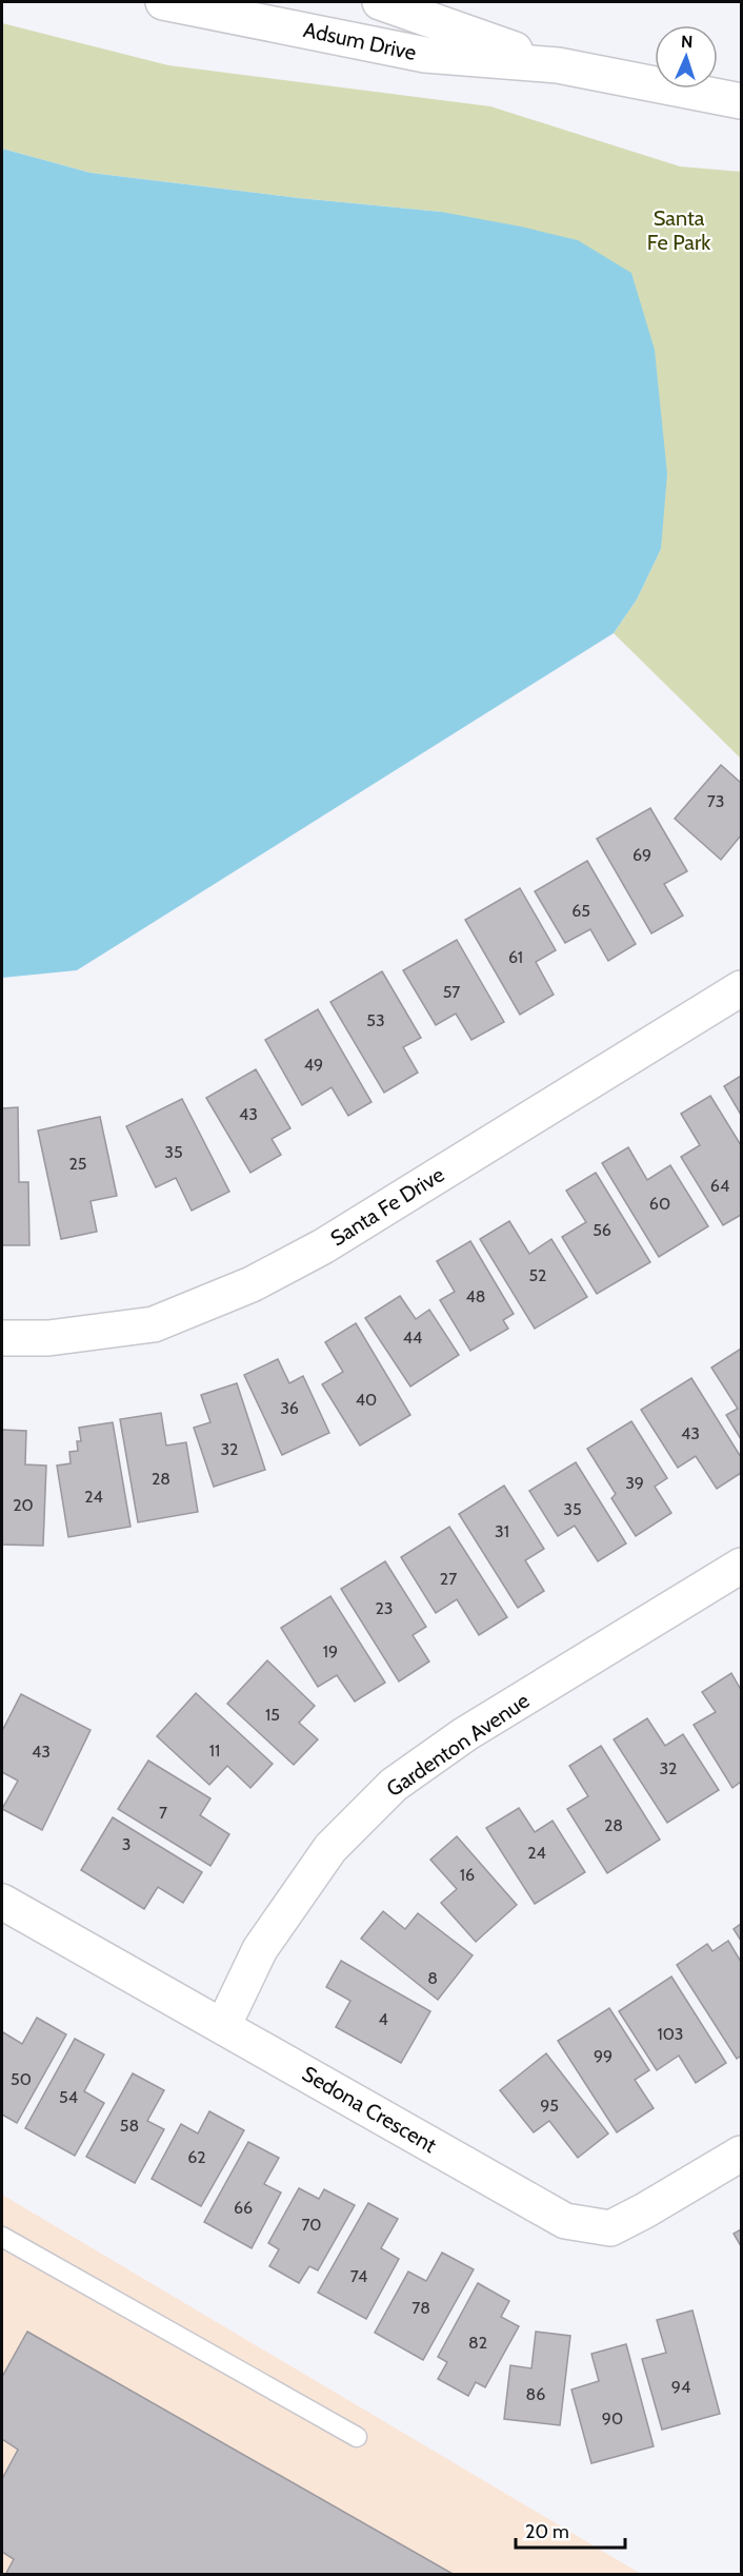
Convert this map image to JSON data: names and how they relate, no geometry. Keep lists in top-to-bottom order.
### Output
{
  "streets": {
    "street": [
      "Adsum Drive",
      "Santa Fe Drive",
      "Gardenton Avenue",
      "Sedona Crescent"
    ]
  },
  "crossings": [
    ["Gardenton Avenue", "Sedona Crescent"]
  ],
  "parks": ["Santa Fe Park"],
  "house_numbers": [
    "73",
    "69",
    "65",
    "61",
    "57",
    "53",
    "49",
    "43",
    "35",
    "25",
    "64",
    "60",
    "56",
    "52",
    "48",
    "44",
    "40",
    "36",
    "43",
    "32",
    "28",
    "39",
    "24",
    "20",
    "35",
    "31",
    "27",
    "23",
    "19",
    "15",
    "11",
    "43",
    "32",
    "7",
    "28",
    "3",
    "24",
    "16",
    "8",
    "4",
    "103",
    "99",
    "50",
    "54",
    "95",
    "58",
    "62",
    "66",
    "70",
    "74",
    "78",
    "82",
    "94",
    "86",
    "90"
  ],
  "scale_bar": "20 m",
  "north": "top"
}
